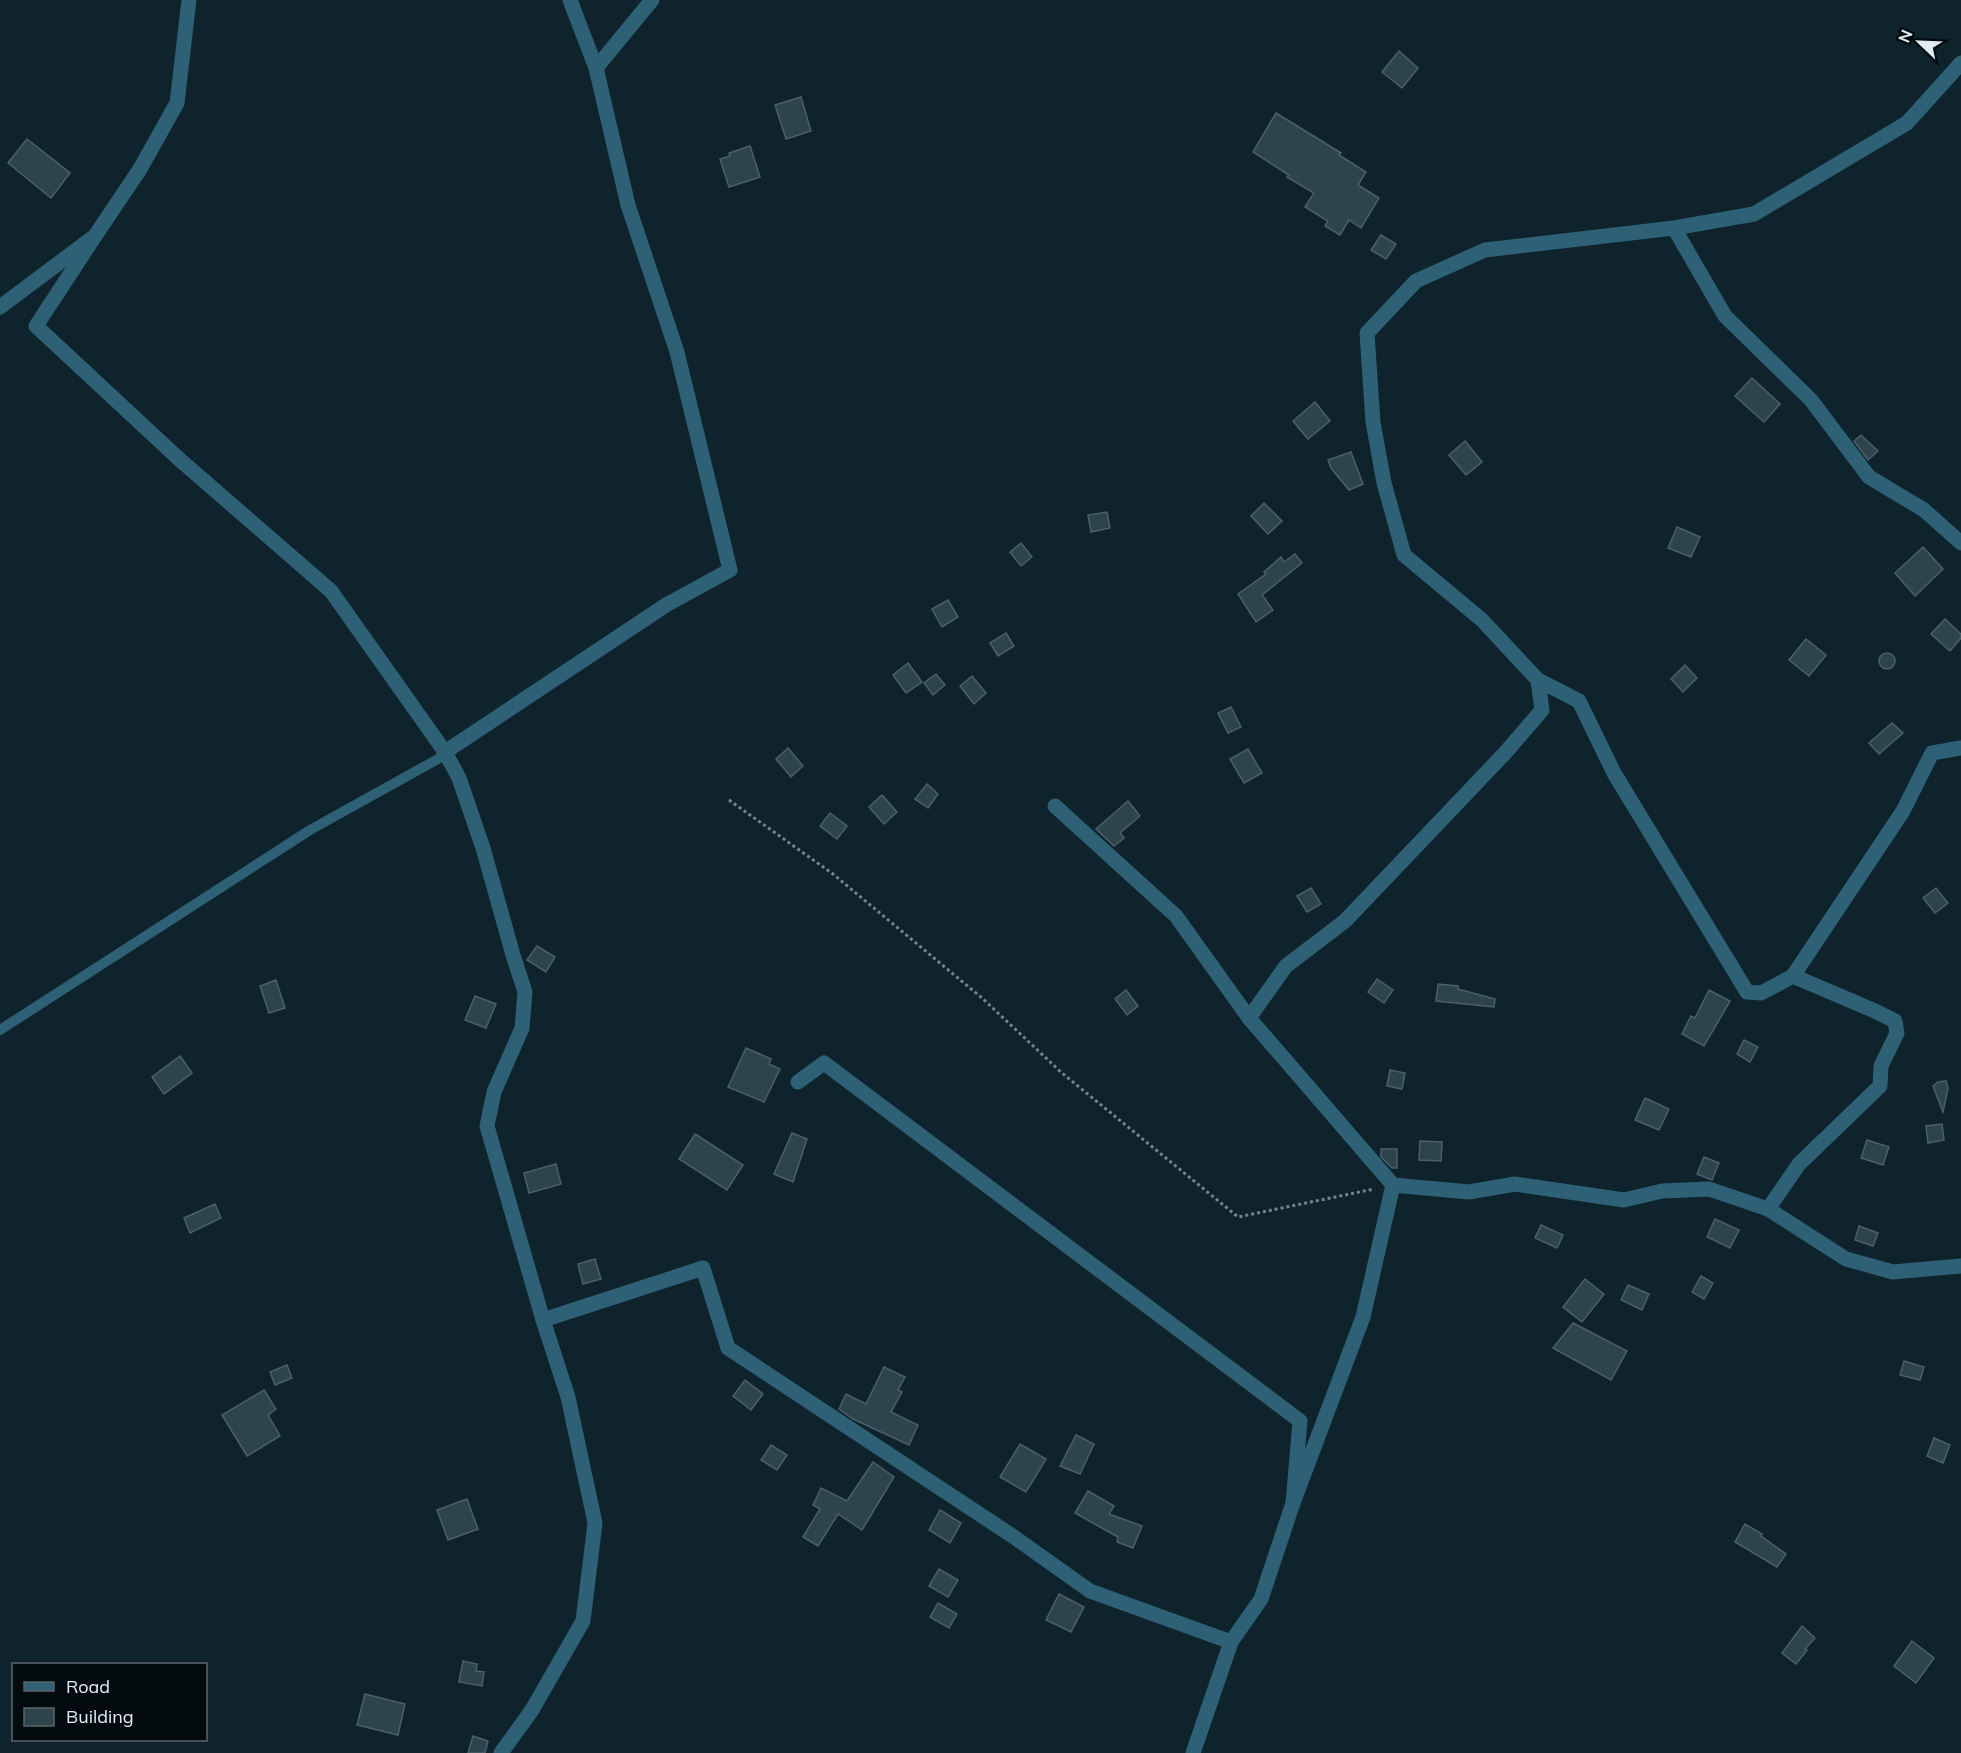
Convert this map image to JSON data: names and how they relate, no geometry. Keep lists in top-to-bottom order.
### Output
{
  "legend": ["Road", "Building"],
  "north": "top left"
}
